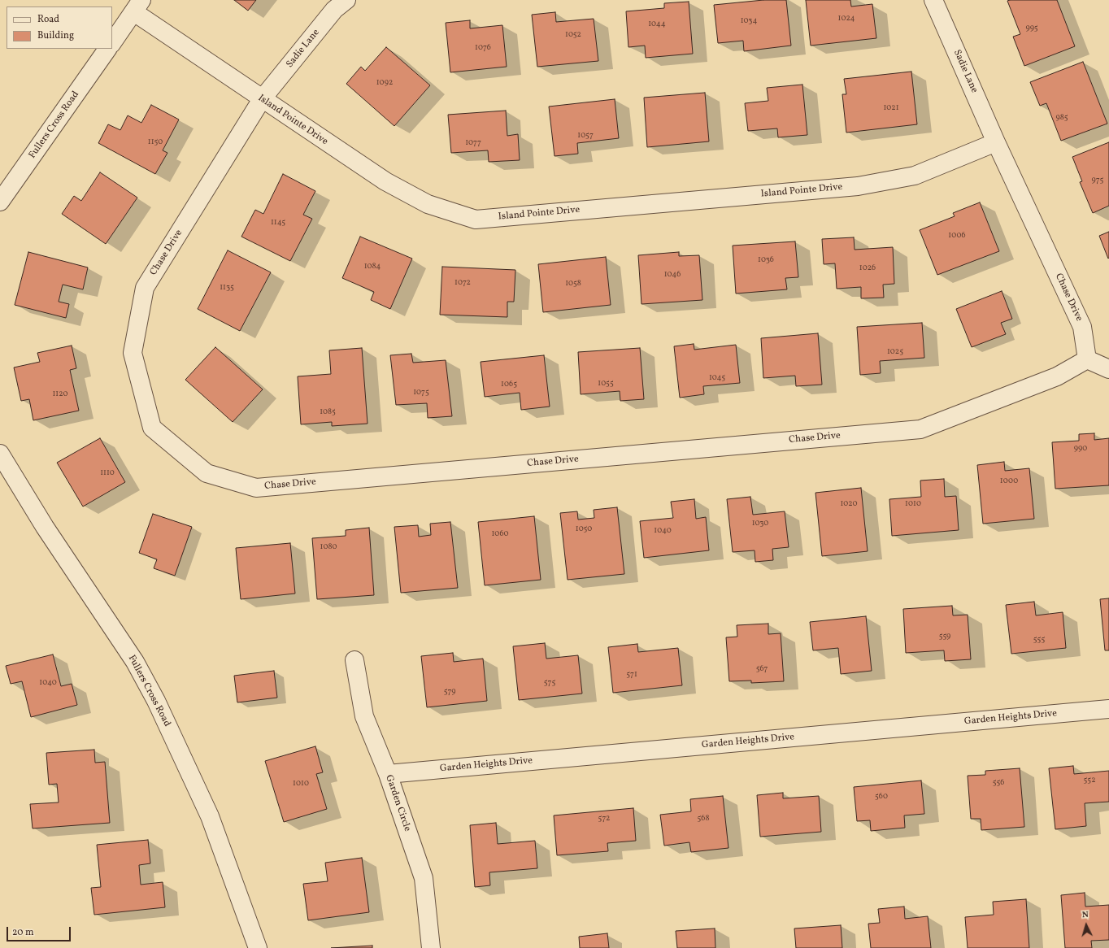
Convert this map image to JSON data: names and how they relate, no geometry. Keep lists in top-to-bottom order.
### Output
{
  "streets": {
    "street": [
      "Sadie Lane",
      "Island Pointe Drive",
      "Fullers Cross Road",
      "Chase Drive",
      "Garden Heights Drive",
      "Garden Circle"
    ]
  },
  "crossings": [
    ["Sadie Lane", "Island Pointe Drive"],
    ["Sadie Lane", "Chase Drive"],
    ["Island Pointe Drive", "Chase Drive"],
    ["Garden Heights Drive", "Garden Circle"]
  ],
  "house_numbers": [
    "1024",
    "1034",
    "1044",
    "995",
    "1052",
    "1076",
    "1092",
    "1021",
    "985",
    "1057",
    "1150",
    "1077",
    "975",
    "1145",
    "1006",
    "1036",
    "1084",
    "1026",
    "1046",
    "1072",
    "1058",
    "1135",
    "1025",
    "1045",
    "1055",
    "1065",
    "1075",
    "1120",
    "1085",
    "990",
    "1110",
    "1000",
    "1020",
    "1010",
    "1030",
    "1050",
    "1040",
    "1060",
    "1080",
    "559",
    "555",
    "567",
    "571",
    "1040",
    "575",
    "579",
    "552",
    "556",
    "1010",
    "560",
    "572",
    "568"
  ],
  "legend": ["Road", "Building"],
  "scale_bar": "20 m",
  "north": "top"
}
